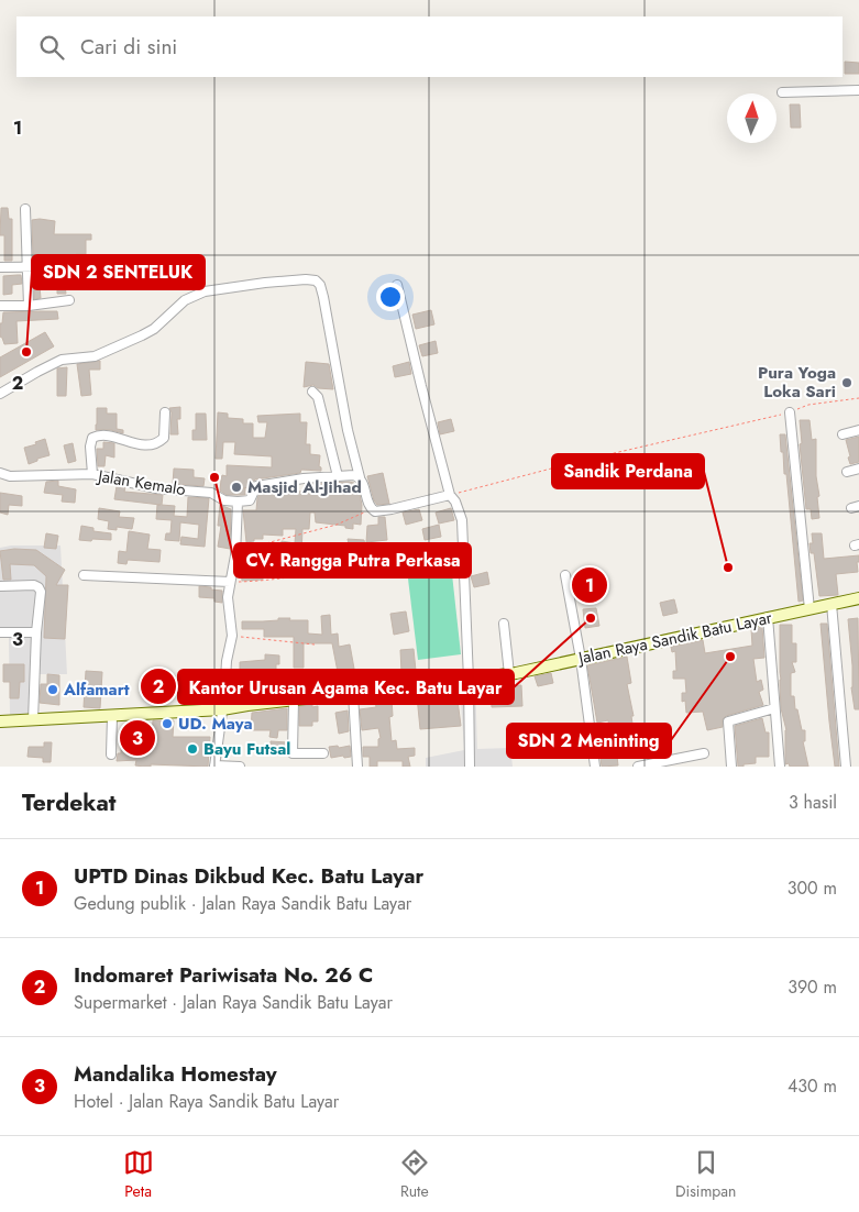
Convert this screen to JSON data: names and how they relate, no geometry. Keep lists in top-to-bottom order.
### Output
{
  "streets": {
    "main road": ["Jalan Raya Sandik Batu Layar"],
    "street": ["Jalan Kemalo"]
  },
  "places": [
    "SDN 2 SENTELUK",
    "Pura Yoga Loka Sari",
    "CV. Rangga Putra Perkasa",
    "Masjid Al-Jihad",
    "Sandik Perdana",
    "Kantor Urusan Agama Kec. Batu Layar",
    "SDN 2 Meninting",
    "Alfamart",
    "UD. Maya",
    "Bayu Futsal"
  ],
  "north": "top",
  "page": {
    "search": "Cari di sini",
    "pins": ["1", "2", "3"],
    "heading": ["Terdekat", "3 hasil"],
    "list": [
      {
        "mark": "1",
        "name": "UPTD Dinas Dikbud Kec. Batu Layar",
        "note": "Gedung publik · Jalan Raya Sandik Batu Layar",
        "value": "300 m"
      },
      {
        "mark": "2",
        "name": "Indomaret Pariwisata No. 26 C",
        "note": "Supermarket · Jalan Raya Sandik Batu Layar",
        "value": "390 m"
      },
      {
        "mark": "3",
        "name": "Mandalika Homestay",
        "note": "Hotel · Jalan Raya Sandik Batu Layar",
        "value": "430 m"
      }
    ],
    "nav": ["Peta", "Rute", "Disimpan"]
  },
  "grid": {
    "rows": ["1", "2", "3"]
  }
}
